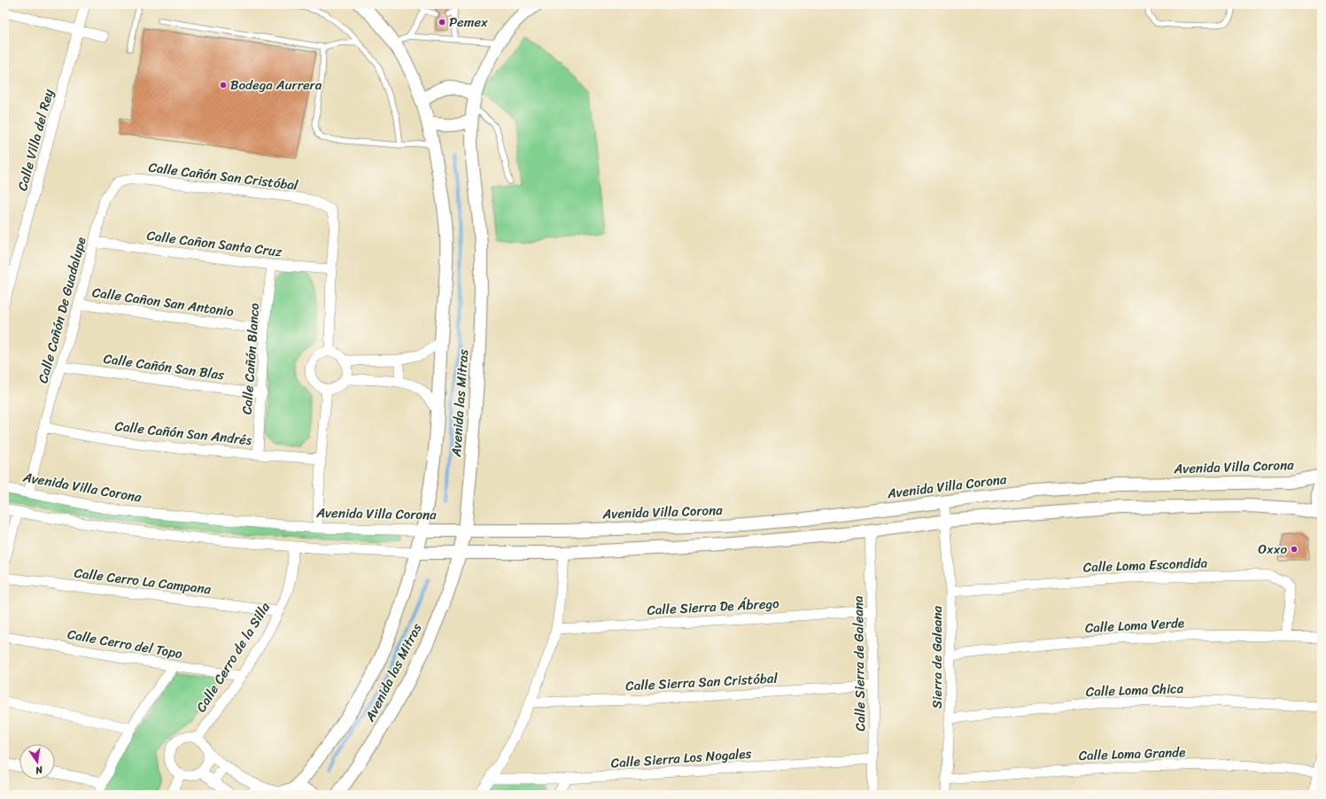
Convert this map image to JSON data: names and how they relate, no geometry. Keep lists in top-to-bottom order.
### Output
{
  "streets": {
    "street": [
      "Calle Villa del Rey",
      "Calle Cañón San Cristóbal",
      "Calle Cañon Santa Cruz",
      "Calle Cañon San Antonio",
      "Calle Cañón De Guadalupe",
      "Calle Cañón Blanco",
      "Calle Cañón San Blas",
      "Avenida las Mitras",
      "Calle Cañón San Andrés",
      "Avenida Villa Corona",
      "Calle Loma Escondida",
      "Calle Cerro La Campana",
      "Calle Sierra De Ábrego",
      "Calle Loma Verde",
      "Calle Cerro del Topo",
      "Calle Cerro de la Silla",
      "Sierra de Galeana",
      "Calle Sierra de Galeana",
      "Calle Sierra San Cristóbal",
      "Calle Loma Chica",
      "Calle Loma Grande",
      "Calle Sierra Los Nogales"
    ]
  },
  "crossings": [
    ["Calle Cañón San Cristóbal", "Calle Cañon Santa Cruz"],
    ["Calle Cañón San Cristóbal", "Calle Cañón De Guadalupe"],
    ["Calle Cañon Santa Cruz", "Calle Cañón De Guadalupe"],
    ["Calle Cañon Santa Cruz", "Calle Cañón Blanco"],
    ["Calle Cañon San Antonio", "Calle Cañón De Guadalupe"],
    ["Calle Cañon San Antonio", "Calle Cañón Blanco"],
    ["Calle Cañón De Guadalupe", "Calle Cañón San Blas"],
    ["Calle Cañón De Guadalupe", "Calle Cañón San Andrés"],
    ["Calle Cañón De Guadalupe", "Avenida Villa Corona"],
    ["Calle Cañón Blanco", "Calle Cañón San Blas"],
    ["Calle Cañón Blanco", "Calle Cañón San Andrés"],
    ["Avenida las Mitras", "Avenida Villa Corona"],
    ["Avenida Villa Corona", "Sierra de Galeana"],
    ["Calle Loma Escondida", "Calle Loma Verde"],
    ["Calle Loma Escondida", "Sierra de Galeana"],
    ["Calle Cerro La Campana", "Calle Cerro de la Silla"],
    ["Calle Sierra De Ábrego", "Calle Sierra de Galeana"],
    ["Calle Loma Verde", "Sierra de Galeana"],
    ["Calle Cerro del Topo", "Calle Cerro de la Silla"],
    ["Sierra de Galeana", "Calle Loma Chica"],
    ["Sierra de Galeana", "Calle Loma Grande"],
    ["Calle Sierra de Galeana", "Calle Sierra San Cristóbal"],
    ["Calle Sierra de Galeana", "Calle Sierra Los Nogales"]
  ],
  "places": ["Pemex", "Bodega Aurrera", "Oxxo"],
  "north": "bottom"
}
